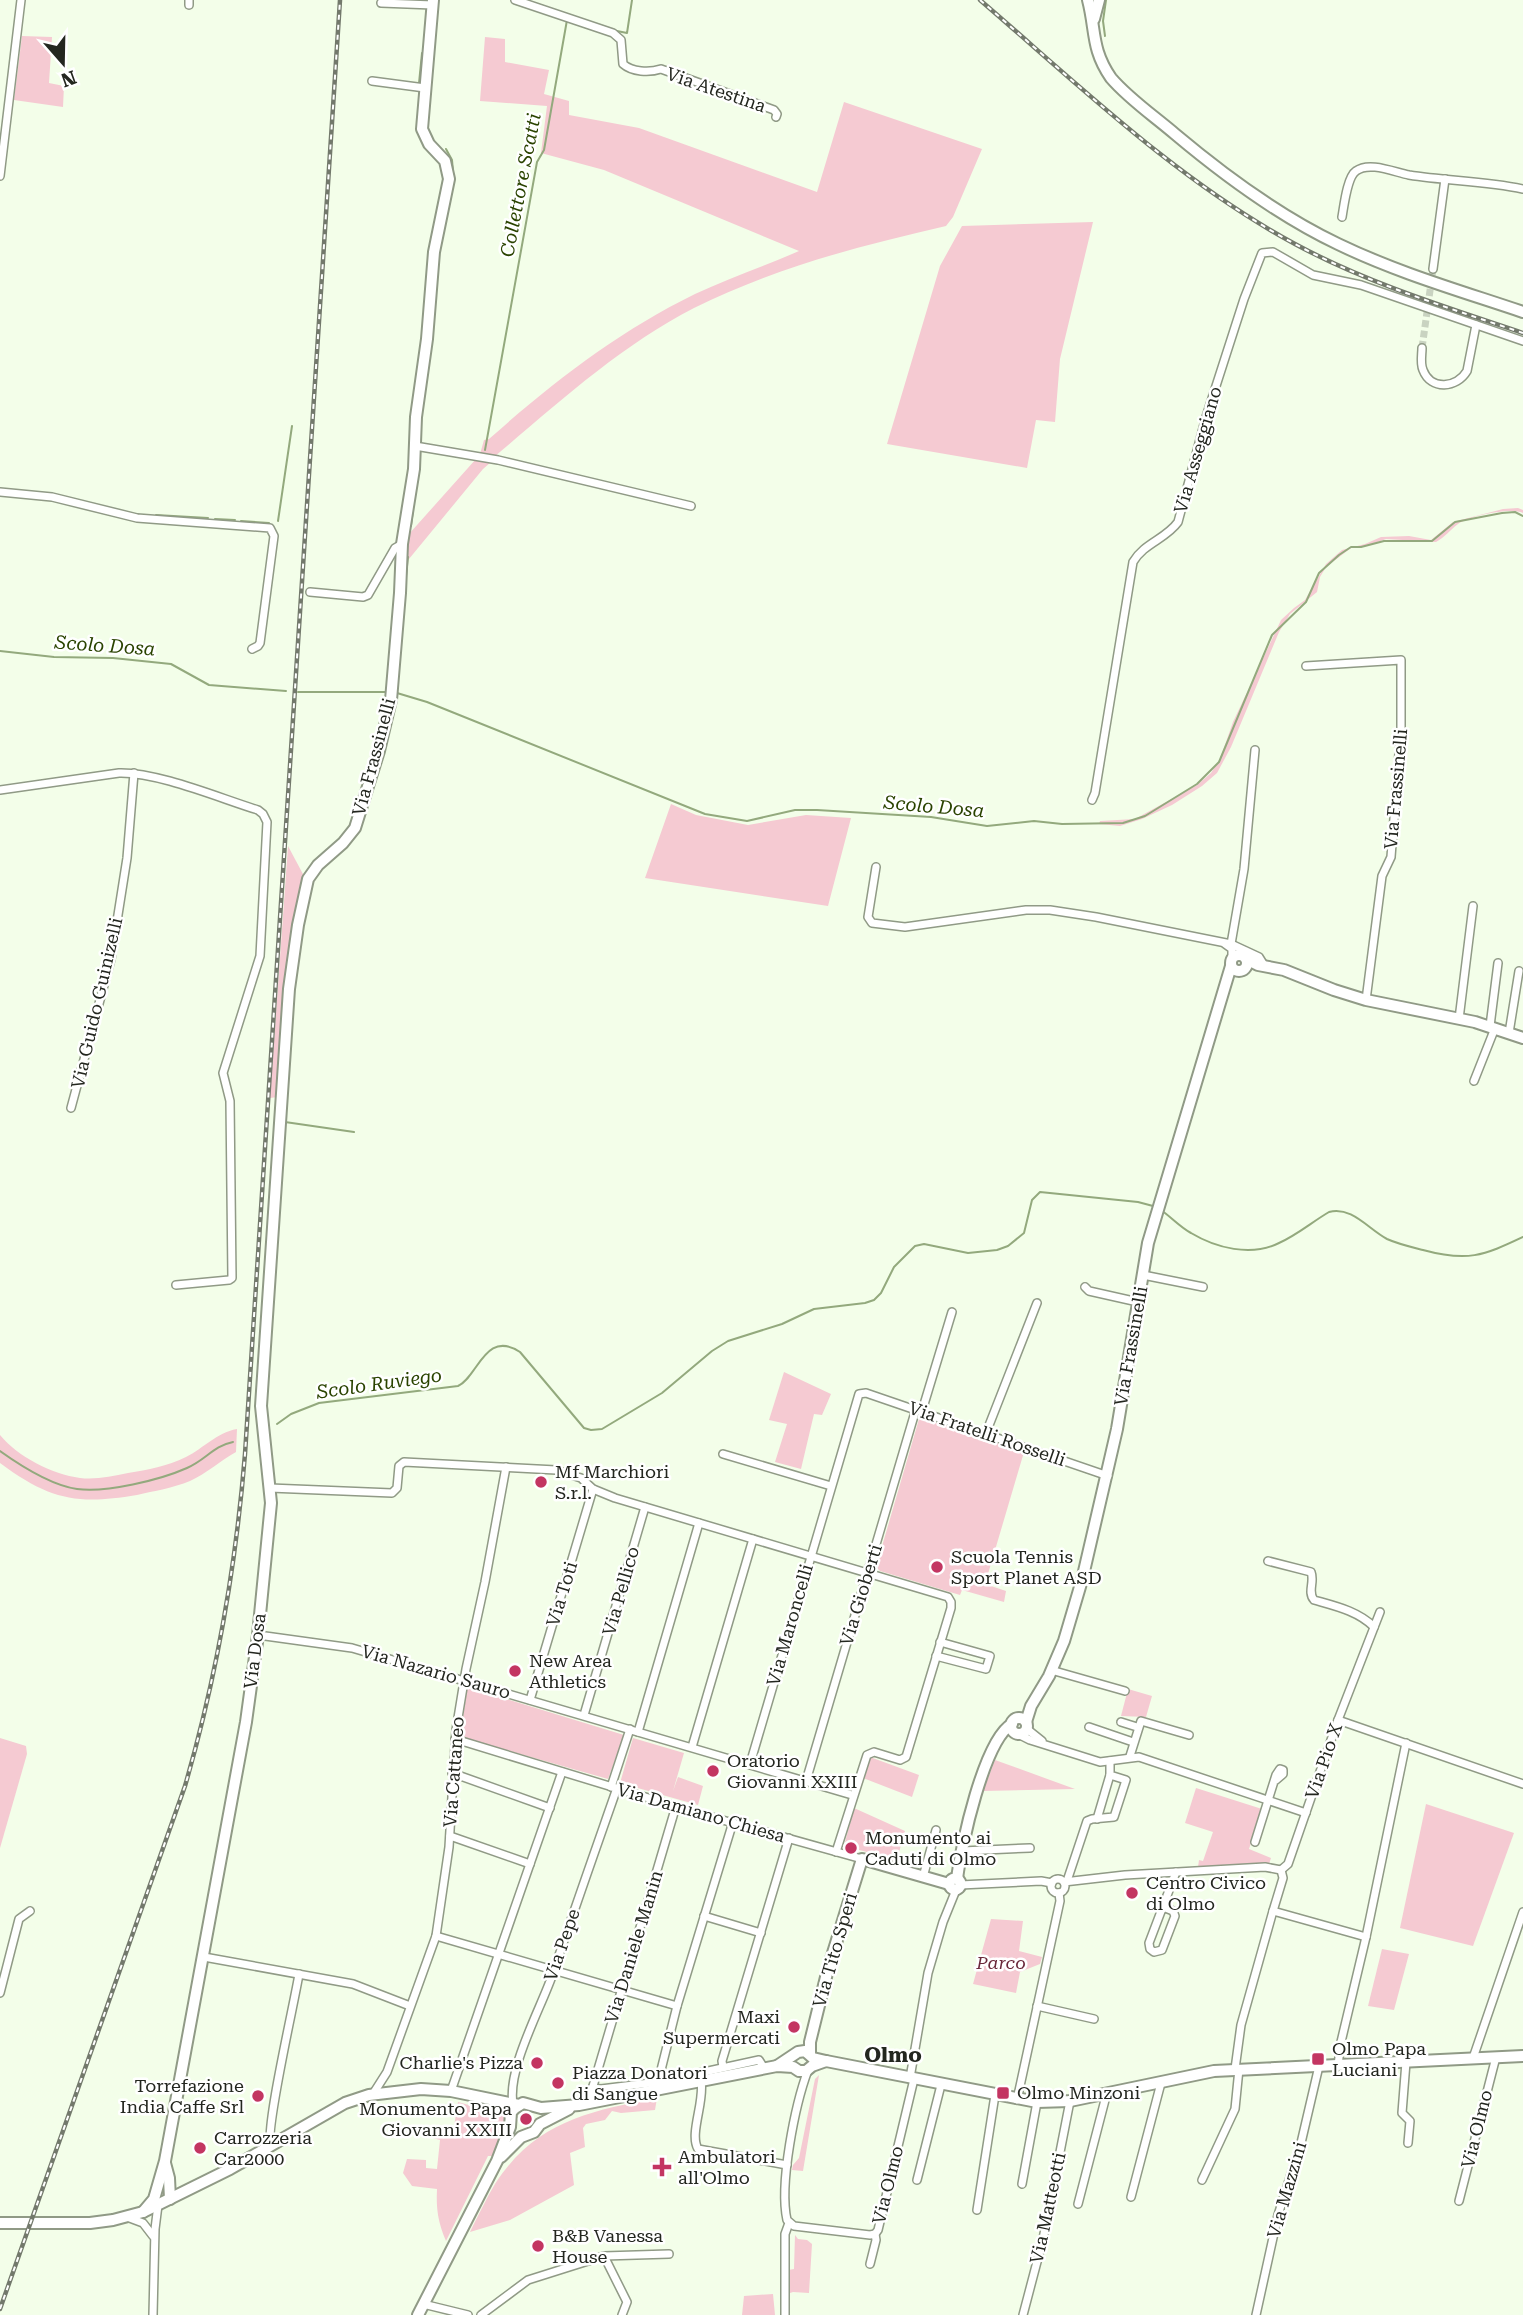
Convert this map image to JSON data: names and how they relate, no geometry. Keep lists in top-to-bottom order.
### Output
{
  "streets": {
    "street": [
      "Via Atestina",
      "Via Asseggiano",
      "Via Frassinelli",
      "Via Guido Guinizelli",
      "Via Fratelli Rosselli",
      "Via Pellico",
      "Via Toti",
      "Via Gioberti",
      "Via Maroncelli",
      "Via Dosa",
      "Via Nazario Sauro",
      "Via Pio X",
      "Via Cattaneo",
      "Via Damiano Chiesa",
      "Via Pepe",
      "Via Daniele Manin",
      "Via Tito Speri",
      "Via Olmo",
      "Via Mazzini",
      "Via Matteotti"
    ]
  },
  "crossings": [
    ["Via Frassinelli", "Via Fratelli Rosselli"],
    ["Via Frassinelli", "Via Dosa"],
    ["Via Frassinelli", "Via Damiano Chiesa"],
    ["Via Frassinelli", "Via Olmo"],
    ["Via Fratelli Rosselli", "Via Gioberti"],
    ["Via Fratelli Rosselli", "Via Maroncelli"],
    ["Via Pellico", "Via Nazario Sauro"],
    ["Via Toti", "Via Nazario Sauro"],
    ["Via Gioberti", "Via Nazario Sauro"],
    ["Via Maroncelli", "Via Nazario Sauro"],
    ["Via Dosa", "Via Nazario Sauro"],
    ["Via Nazario Sauro", "Via Cattaneo"],
    ["Via Nazario Sauro", "Via Pepe"],
    ["Via Pio X", "Via Damiano Chiesa"],
    ["Via Cattaneo", "Via Damiano Chiesa"],
    ["Via Damiano Chiesa", "Via Pepe"],
    ["Via Damiano Chiesa", "Via Daniele Manin"],
    ["Via Damiano Chiesa", "Via Tito Speri"]
  ],
  "districts": ["Olmo"],
  "water": ["Collettore Scatti", "Scolo Dosa", "Scolo Ruviego"],
  "parks": ["Parco"],
  "places": {
    "other": [
      "Mf Marchiori S.r.l.",
      "Scuola Tennis Sport Planet ASD",
      "New Area Athletics",
      "Oratorio Giovanni XXIII",
      "Monumento ai Caduti di Olmo",
      "Centro Civico di Olmo",
      "Maxi Supermercati",
      "Charlie's Pizza",
      "Piazza Donatori di Sangue",
      "Torrefazione India Caffe Srl",
      "Monumento Papa Giovanni XXIII",
      "Carrozzeria Car2000",
      "B&B Vanessa House"
    ],
    "transit": ["Olmo Papa Luciani", "Olmo Minzoni"],
    "health": ["Ambulatori all'Olmo"]
  },
  "north": "bottom"
}
